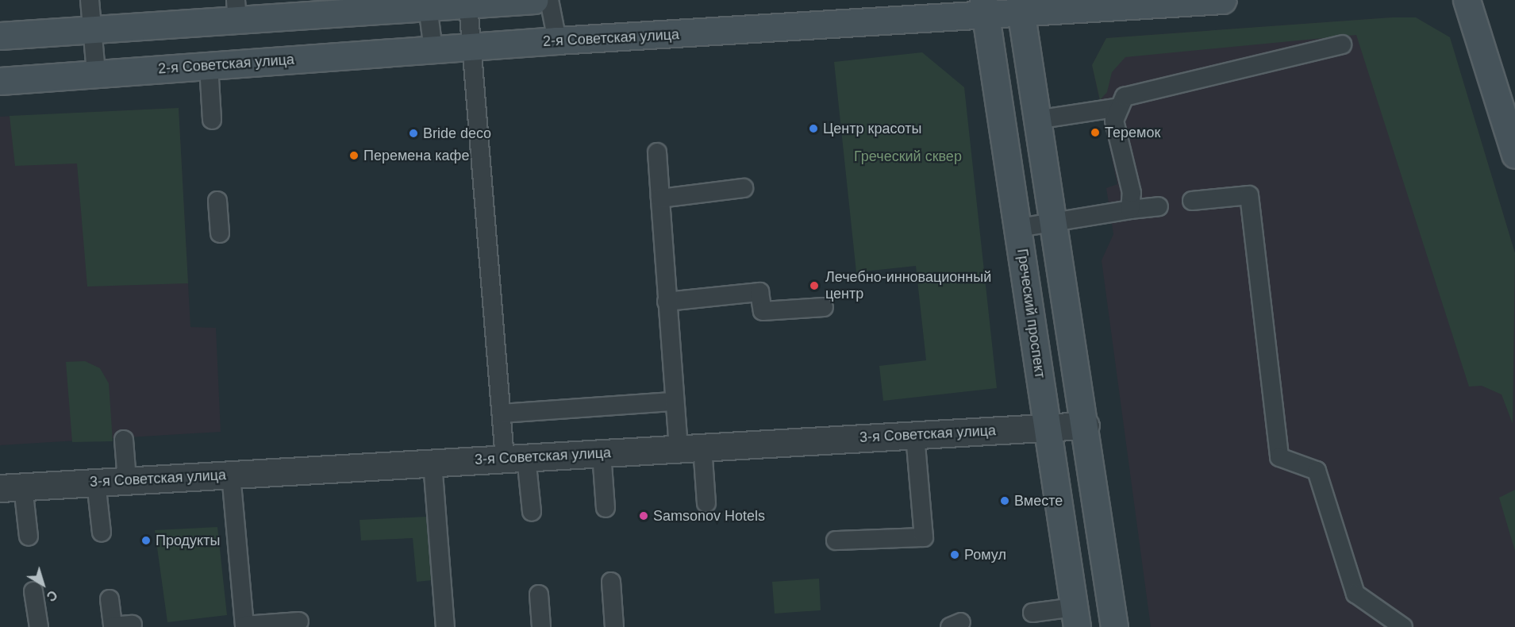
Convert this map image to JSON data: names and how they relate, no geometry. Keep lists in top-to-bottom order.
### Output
{
  "streets": {
    "main road": ["2-я Советская улица", "Греческий проспект"],
    "street": ["3-я Советская улица"]
  },
  "crossings": [
    ["2-я Советская улица", "Греческий проспект"],
    ["Греческий проспект", "3-я Советская улица"]
  ],
  "parks": ["Греческий сквер"],
  "places": [
    "Центр красоты",
    "Теремок",
    "Bride deco",
    "Перемена кафе",
    "Лечебно-инновационный центр",
    "Вместе",
    "Samsonov Hotels",
    "Продукты",
    "Ромул"
  ],
  "north": "bottom right"
}
